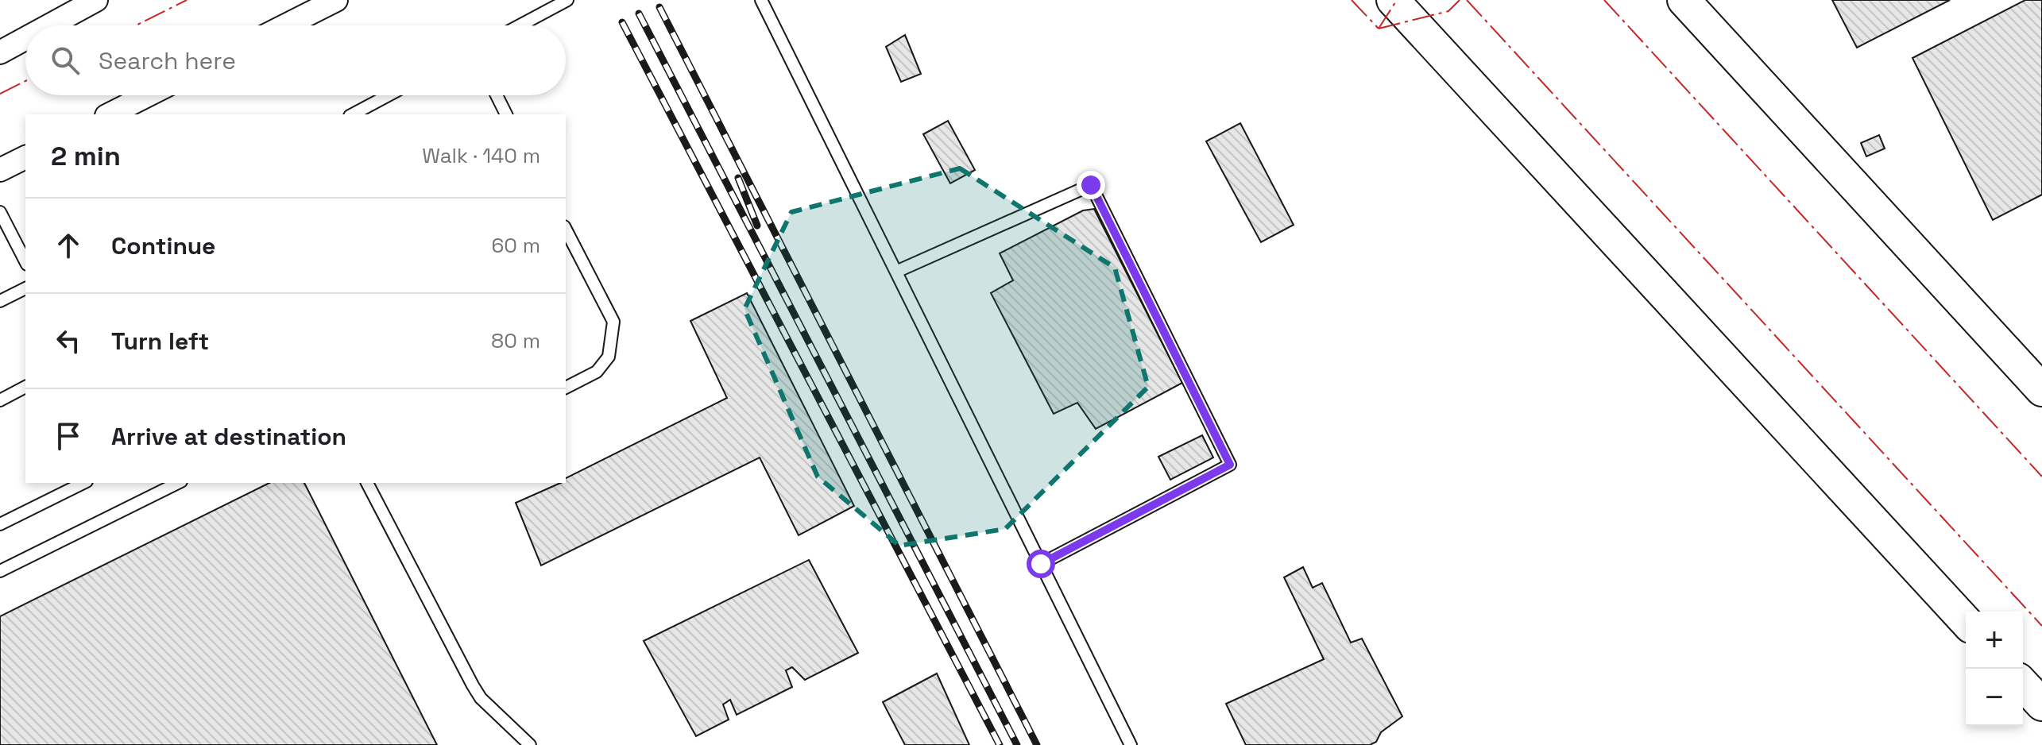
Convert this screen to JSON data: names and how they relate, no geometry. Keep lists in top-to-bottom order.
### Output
{
  "page": {
    "search": "Search here",
    "heading": ["2 min", "Walk · 140 m"],
    "list": [
      ["Continue", "60 m"],
      ["Turn left", "80 m"],
      "Arrive at destination"
    ],
    "map_buttons": ["+", "−"]
  }
}
